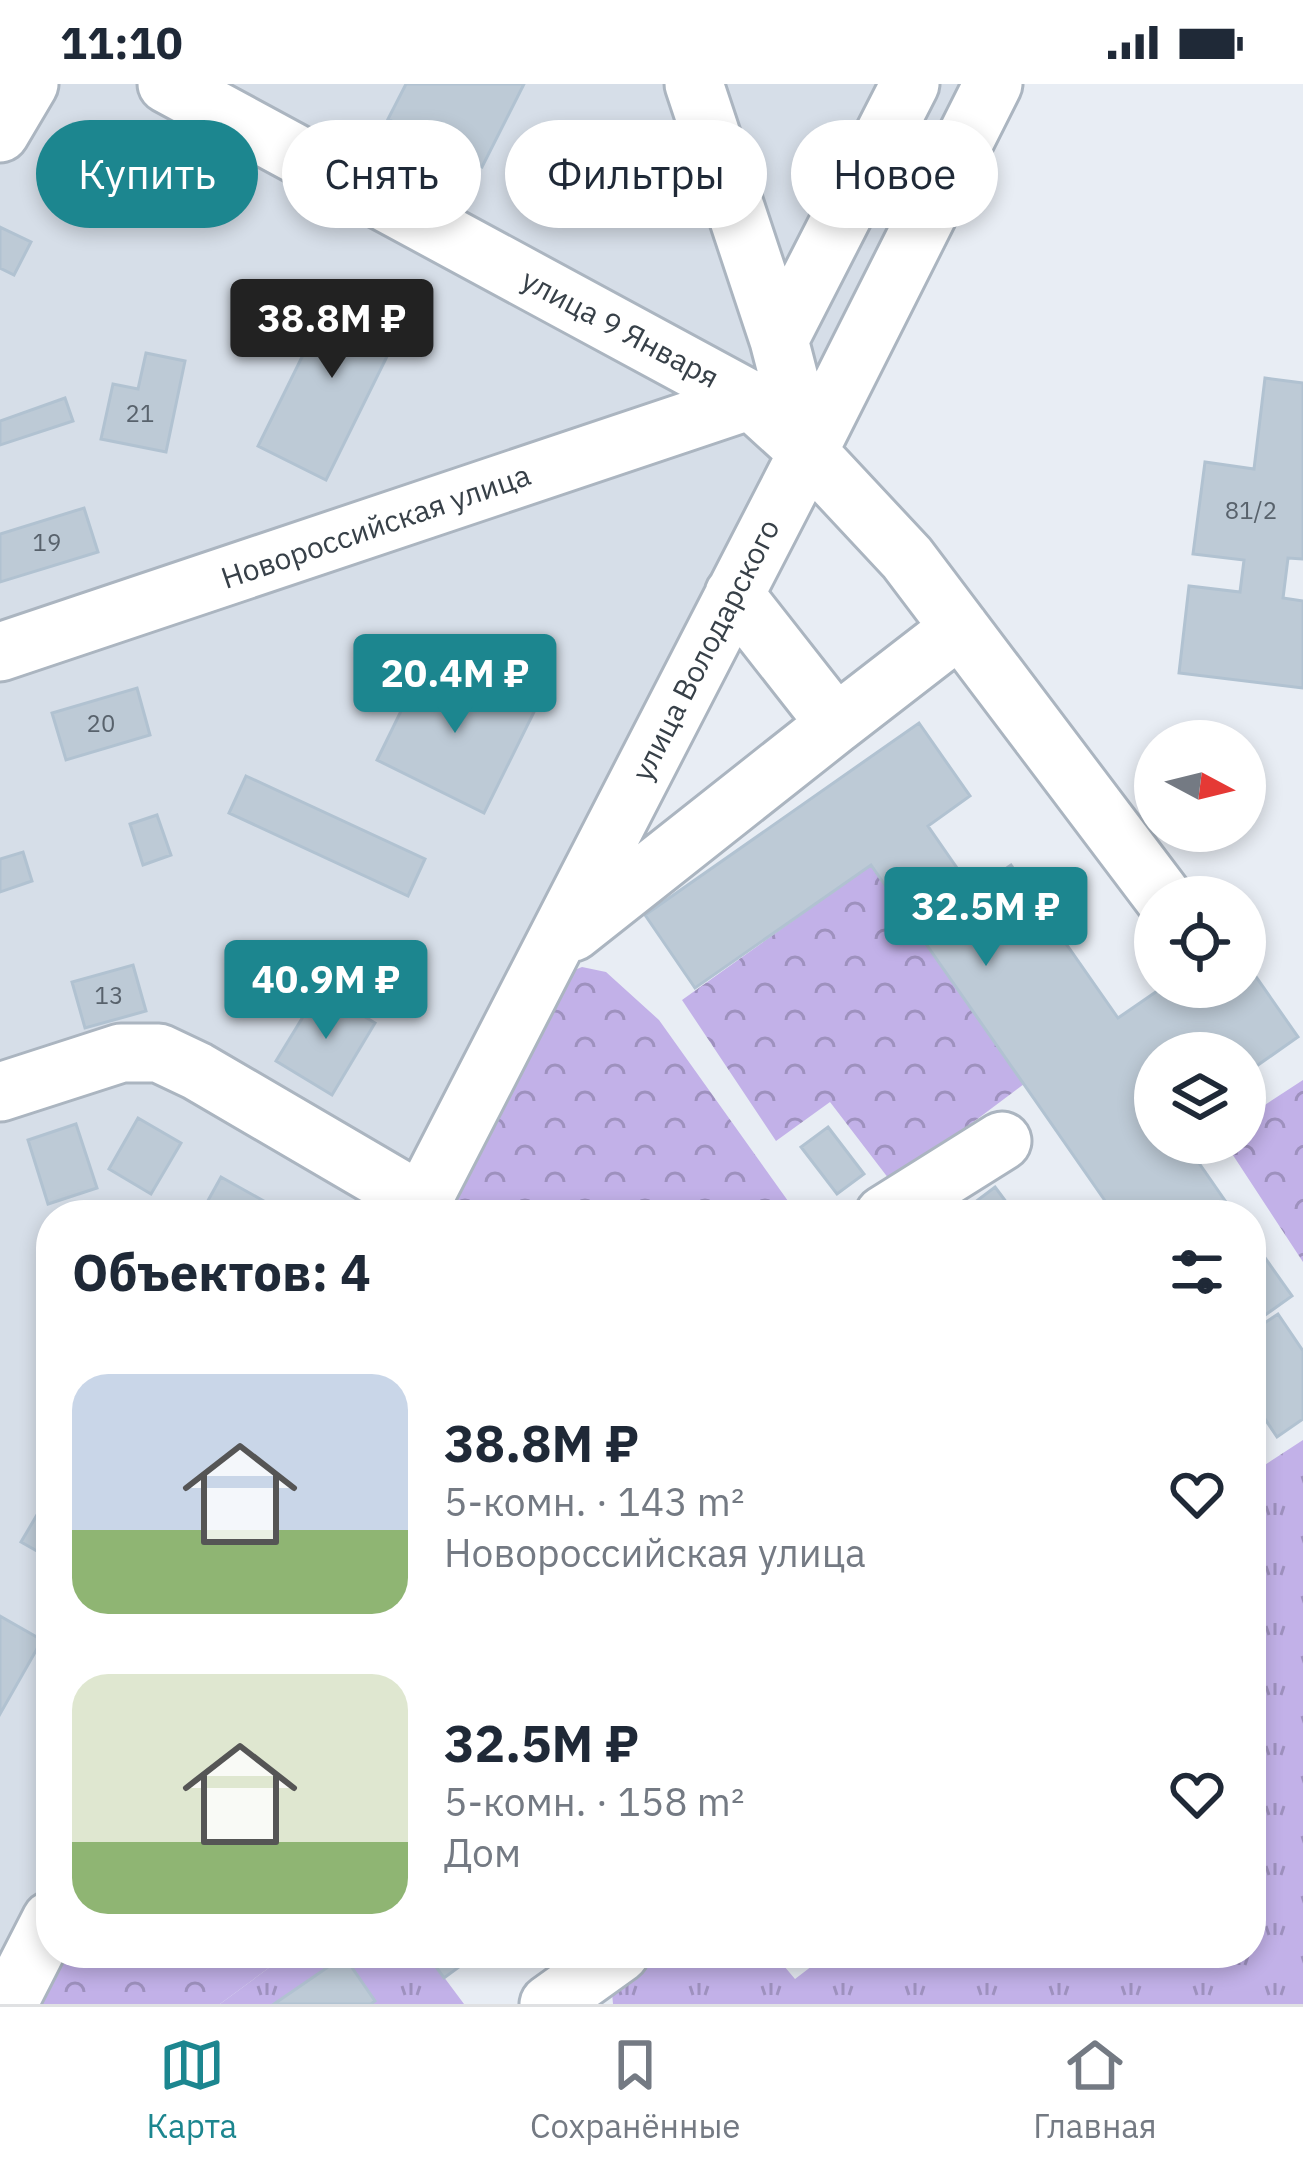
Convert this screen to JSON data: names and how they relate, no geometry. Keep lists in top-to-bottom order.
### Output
{
  "streets": {
    "street": ["улица 9 Января", "Новороссийская улица", "улица Володарского"]
  },
  "crossings": [
    ["улица 9 Января", "Новороссийская улица"],
    ["улица 9 Января", "улица Володарского"]
  ],
  "house_numbers": [
    "21",
    "81/2",
    "19",
    "20",
    "13"
  ],
  "north": "right",
  "page": {
    "status": "11:10",
    "chip": [
      "Купить",
      "Снять",
      "Фильтры",
      "Новое"
    ],
    "price": [
      "38.8M ₽",
      "20.4M ₽",
      "32.5M ₽",
      "40.9M ₽"
    ],
    "heading": "Объектов: 4",
    "list": [
      {
        "name": "38.8M ₽",
        "note": "5-комн. · 143 m² · Новороссийская улица"
      },
      {
        "name": "32.5M ₽",
        "note": "5-комн. · 158 m² · Дом"
      }
    ],
    "tabs": ["Карта", "Сохранённые", "Главная"]
  }
}
